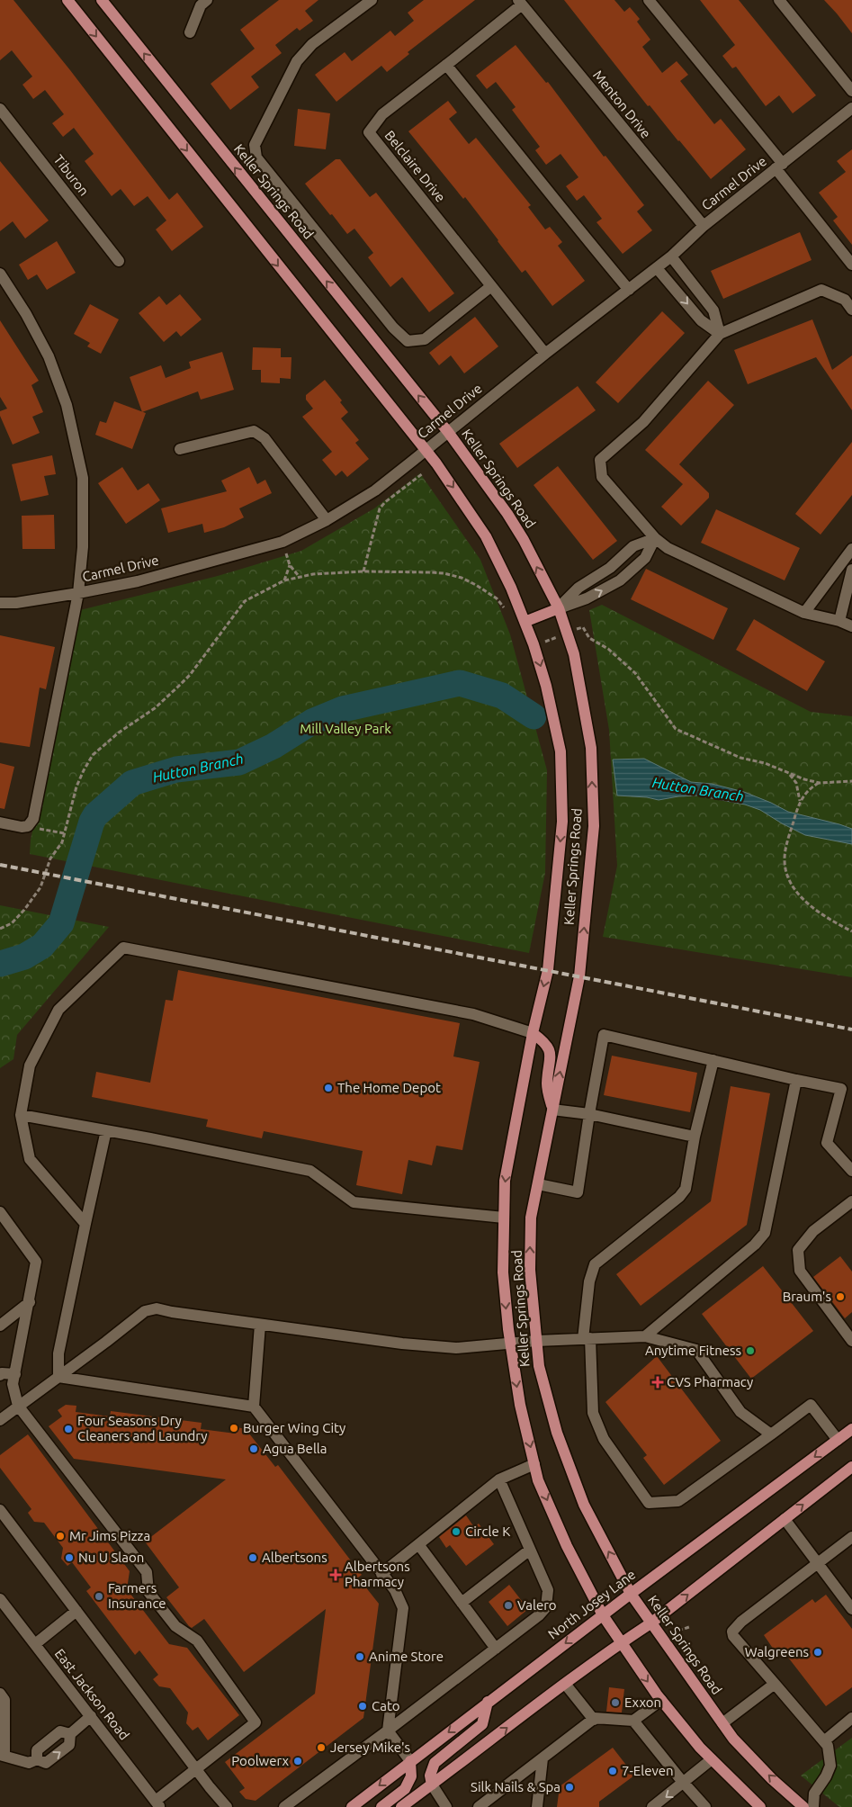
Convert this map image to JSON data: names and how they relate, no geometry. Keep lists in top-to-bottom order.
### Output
{
  "streets": {
    "main road": ["Keller Springs Road", "North Josey Lane"],
    "street": [
      "Menton Drive",
      "Belclaire Drive",
      "Tiburon",
      "Carmel Drive",
      "East Jackson Road"
    ]
  },
  "crossings": [
    ["Menton Drive", "Belclaire Drive"],
    ["Menton Drive", "Carmel Drive"],
    ["Belclaire Drive", "Carmel Drive"],
    ["Carmel Drive", "Keller Springs Road"],
    ["Keller Springs Road", "North Josey Lane"]
  ],
  "water": ["Hutton Branch"],
  "parks": ["Mill Valley Park"],
  "places": {
    "other": [
      "The Home Depot",
      "Braum's",
      "Anytime Fitness",
      "Burger Wing City",
      "Four Seasons Dry Cleaners and Laundry",
      "Agua Bella",
      "Circle K",
      "Mr Jims Pizza",
      "Nu U Slaon",
      "Albertsons",
      "Farmers Insurance",
      "Valero",
      "Walgreens",
      "Anime Store",
      "Exxon",
      "Cato",
      "Jersey Mike's",
      "Poolwerx",
      "7-Eleven",
      "Silk Nails & Spa"
    ],
    "health": ["CVS Pharmacy", "Albertsons Pharmacy"]
  }
}
